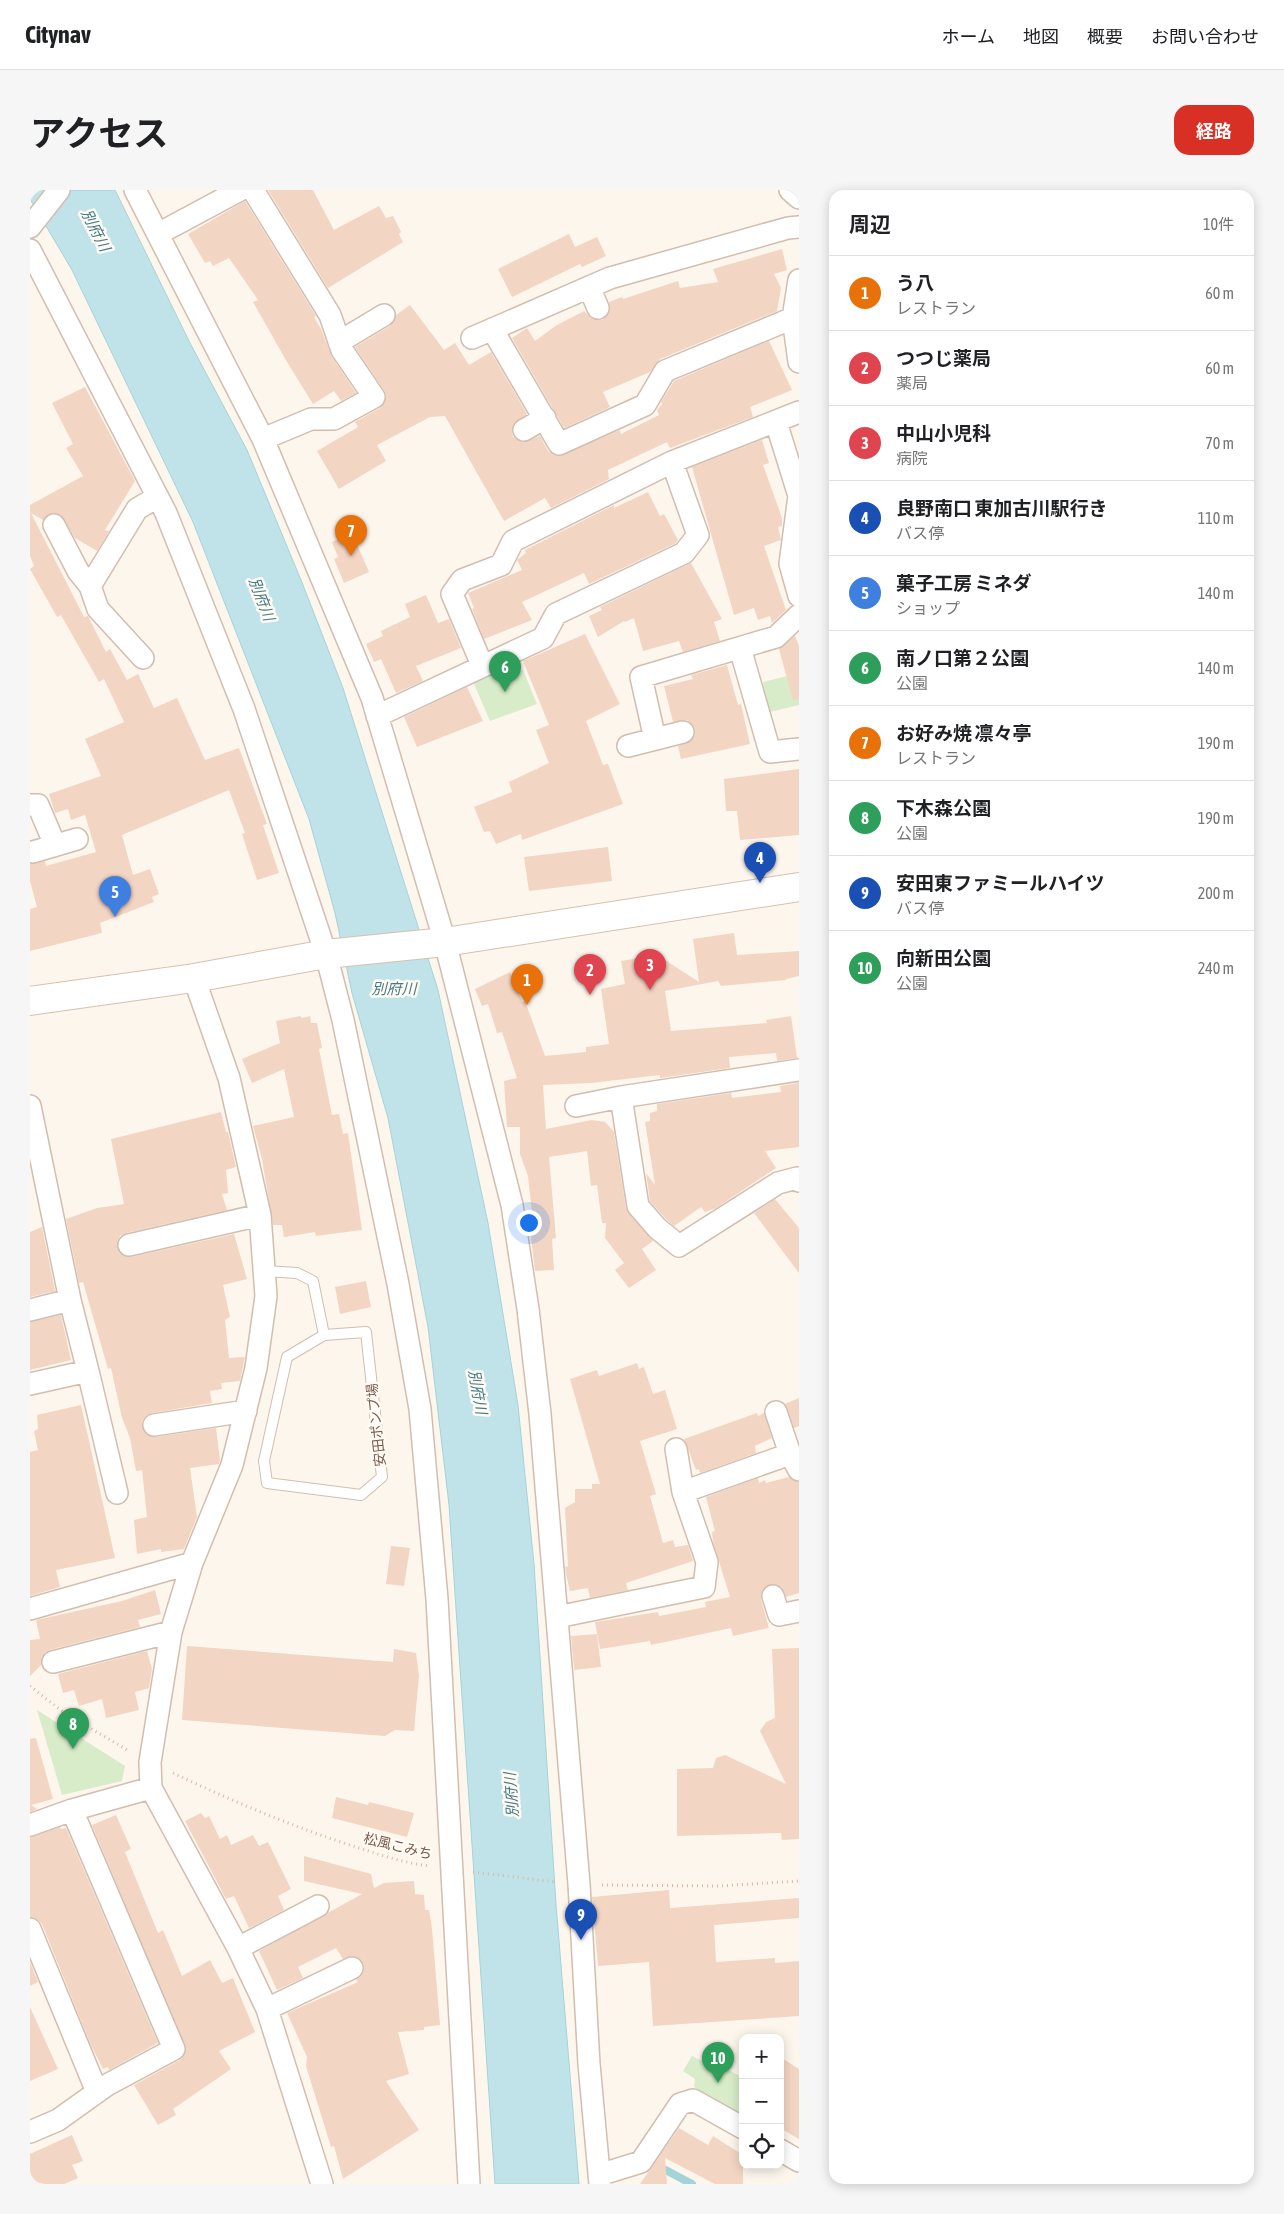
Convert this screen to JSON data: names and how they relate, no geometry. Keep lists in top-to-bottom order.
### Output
{
  "streets": {
    "lane": ["安田ポンプ場"],
    "path": ["松風こみち"]
  },
  "water": ["別府川"],
  "page": {
    "header": "Citynav",
    "nav": [
      "ホーム",
      "地図",
      "概要",
      "お問い合わせ"
    ],
    "title": "アクセス",
    "buttons": "経路",
    "heading": ["周辺", "10件"],
    "list": [
      {
        "mark": "1",
        "name": "う八",
        "note": "レストラン",
        "value": "60 m"
      },
      {
        "mark": "2",
        "name": "つつじ薬局",
        "note": "薬局",
        "value": "60 m"
      },
      {
        "mark": "3",
        "name": "中山小児科",
        "note": "病院",
        "value": "70 m"
      },
      {
        "mark": "4",
        "name": "良野南口 東加古川駅行き",
        "note": "バス停",
        "value": "110 m"
      },
      {
        "mark": "5",
        "name": "菓子工房 ミネダ",
        "note": "ショップ",
        "value": "140 m"
      },
      {
        "mark": "6",
        "name": "南ノ口第２公園",
        "note": "公園",
        "value": "140 m"
      },
      {
        "mark": "7",
        "name": "お好み焼 凛々亭",
        "note": "レストラン",
        "value": "190 m"
      },
      {
        "mark": "8",
        "name": "下木森公園",
        "note": "公園",
        "value": "190 m"
      },
      {
        "mark": "9",
        "name": "安田東ファミールハイツ",
        "note": "バス停",
        "value": "200 m"
      },
      {
        "mark": "10",
        "name": "向新田公園",
        "note": "公園",
        "value": "240 m"
      }
    ],
    "pins": [
      "7",
      "6",
      "4",
      "5",
      "3",
      "2",
      "1",
      "8",
      "9",
      "10"
    ],
    "map_buttons": ["+", "−"]
  }
}
